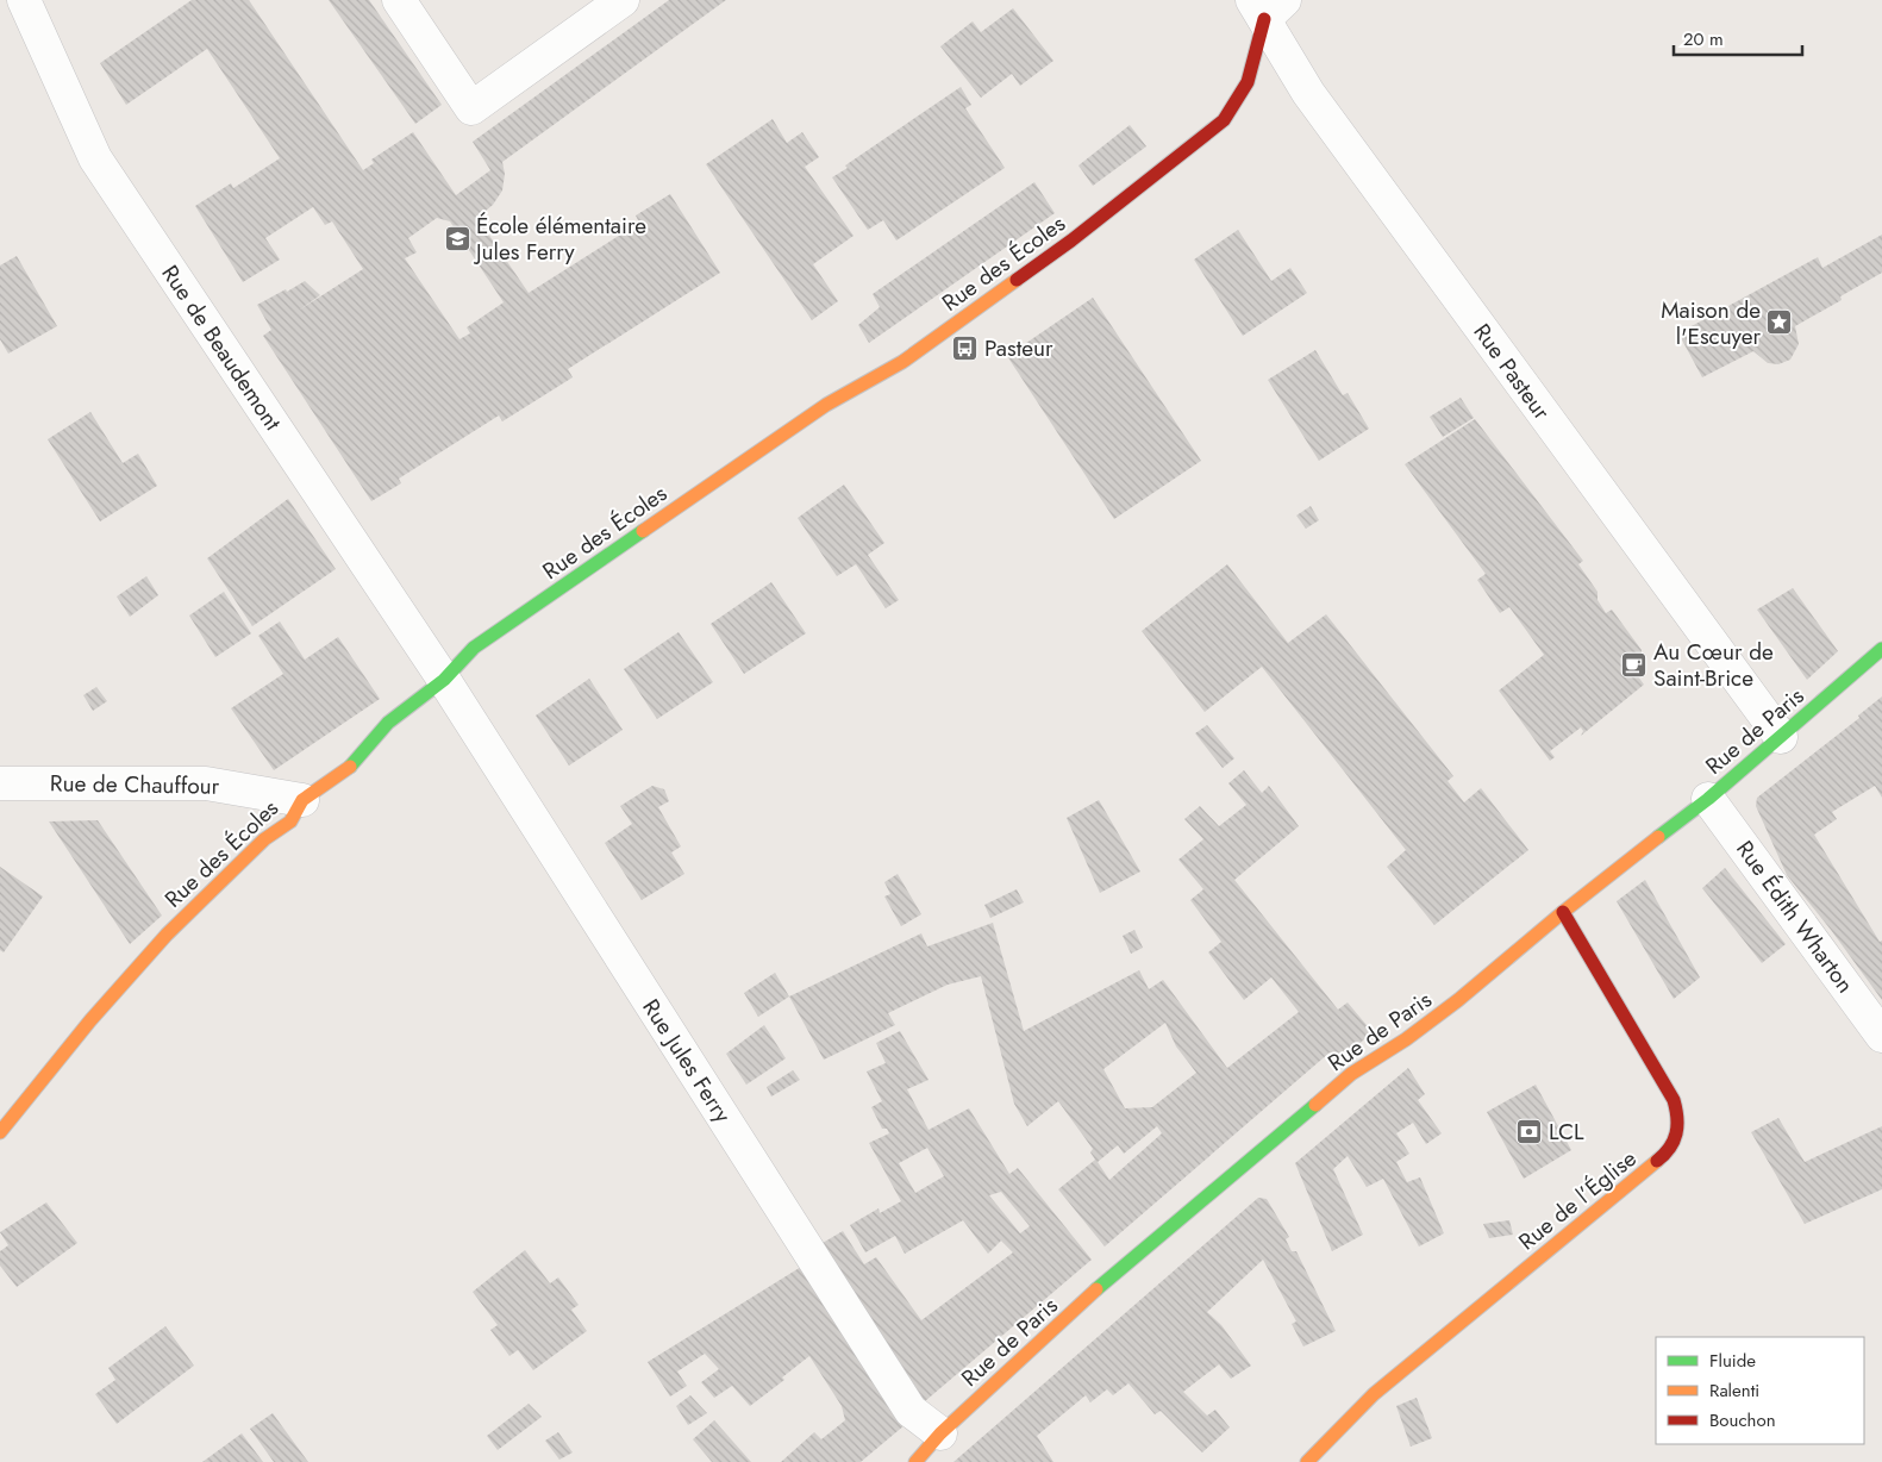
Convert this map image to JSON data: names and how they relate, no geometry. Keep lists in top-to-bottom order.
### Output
{
  "streets": {
    "street": [
      "Rue des Écoles",
      "Rue de Beaudemont",
      "Rue Pasteur",
      "Rue de Paris",
      "Rue de Chauffour",
      "Rue Édith Wharton",
      "Rue Jules Ferry",
      "Rue de l’Église"
    ]
  },
  "crossings": [
    ["Rue des Écoles", "Rue de Beaudemont"],
    ["Rue des Écoles", "Rue Pasteur"],
    ["Rue des Écoles", "Rue de Chauffour"],
    ["Rue des Écoles", "Rue Jules Ferry"],
    ["Rue de Beaudemont", "Rue Jules Ferry"],
    ["Rue Pasteur", "Rue de Paris"],
    ["Rue de Paris", "Rue Édith Wharton"],
    ["Rue de Paris", "Rue Jules Ferry"],
    ["Rue de Paris", "Rue de l’Église"]
  ],
  "places": {
    "school or university": ["École élémentaire Jules Ferry"],
    "place": ["Maison de l'Escuyer"],
    "bus stop": ["Pasteur"],
    "cafe": ["Au Cœur de Saint-Brice"],
    "bank": ["LCL"]
  },
  "legend": ["Fluide", "Ralenti", "Bouchon"],
  "scale_bar": "20 m"
}
